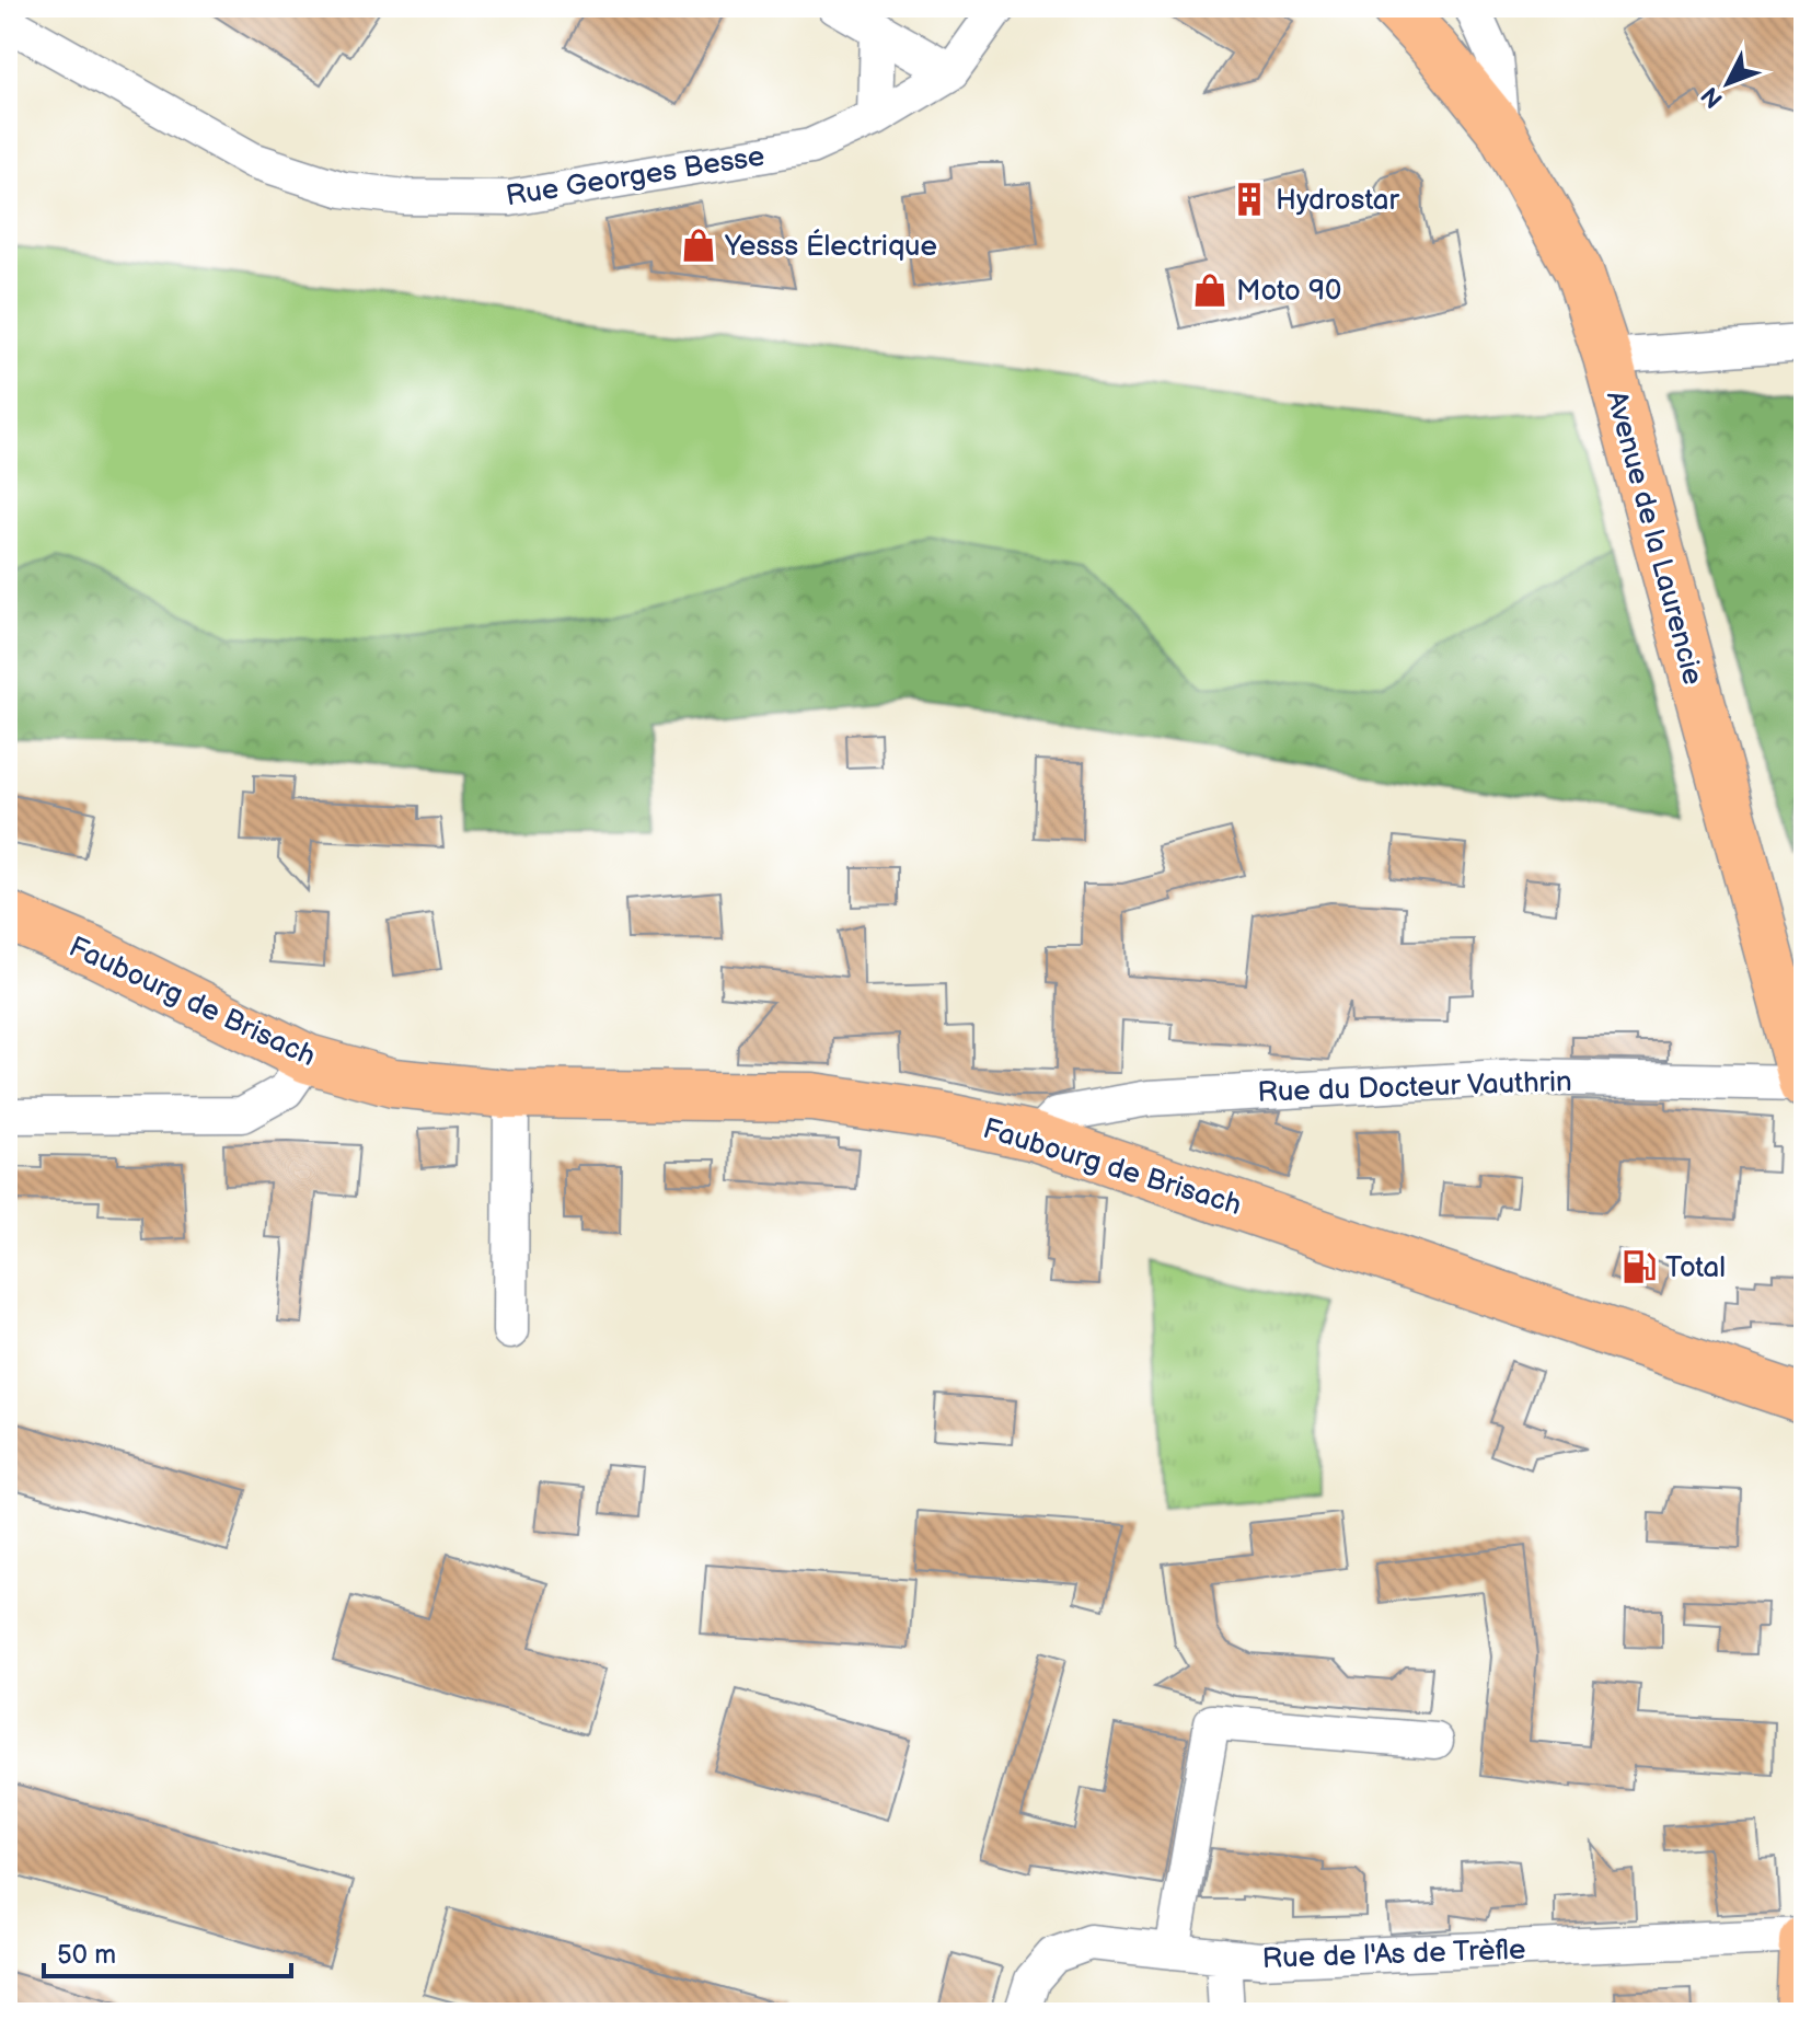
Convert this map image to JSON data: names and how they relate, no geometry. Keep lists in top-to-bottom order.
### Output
{
  "streets": {
    "main road": ["Avenue de la Laurencie", "Faubourg de Brisach"],
    "street": ["Rue Georges Besse", "Rue du Docteur Vauthrin", "Rue de l'As de Trèfle"]
  },
  "crossings": [
    ["Avenue de la Laurencie", "Rue du Docteur Vauthrin"],
    ["Faubourg de Brisach", "Rue du Docteur Vauthrin"]
  ],
  "places": {
    "building": ["Hydrostar"],
    "shop": ["Yesss Électrique", "Moto 90"],
    "fuel station": ["Total"]
  },
  "scale_bar": "50 m",
  "north": "bottom left"
}
